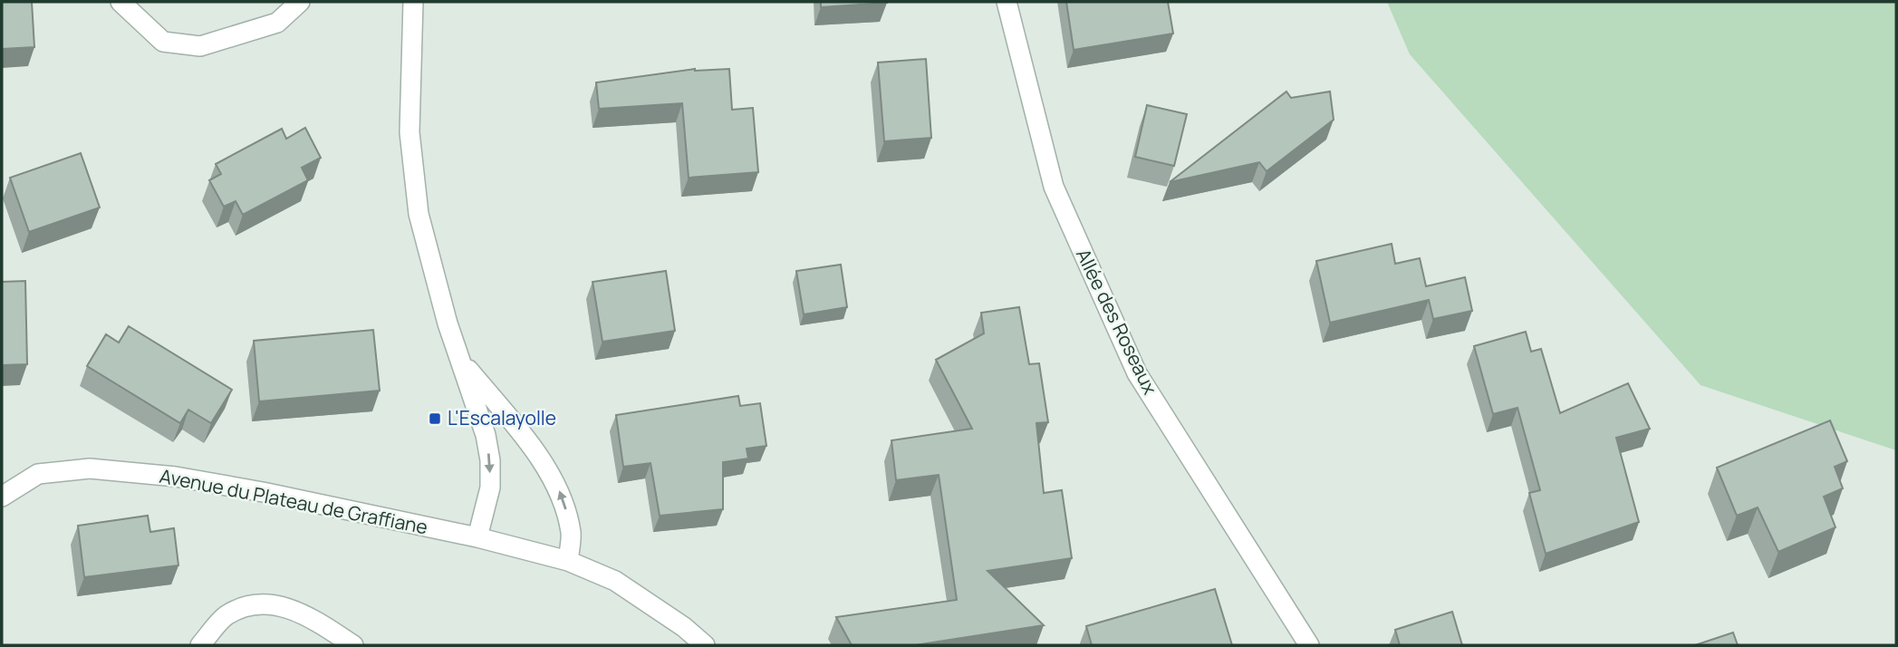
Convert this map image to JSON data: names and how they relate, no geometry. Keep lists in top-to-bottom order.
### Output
{
  "streets": {
    "street": ["Allée des Roseaux", "Avenue du Plateau de Graffiane"]
  },
  "places": {
    "transit": ["L'Escalayolle"]
  }
}
